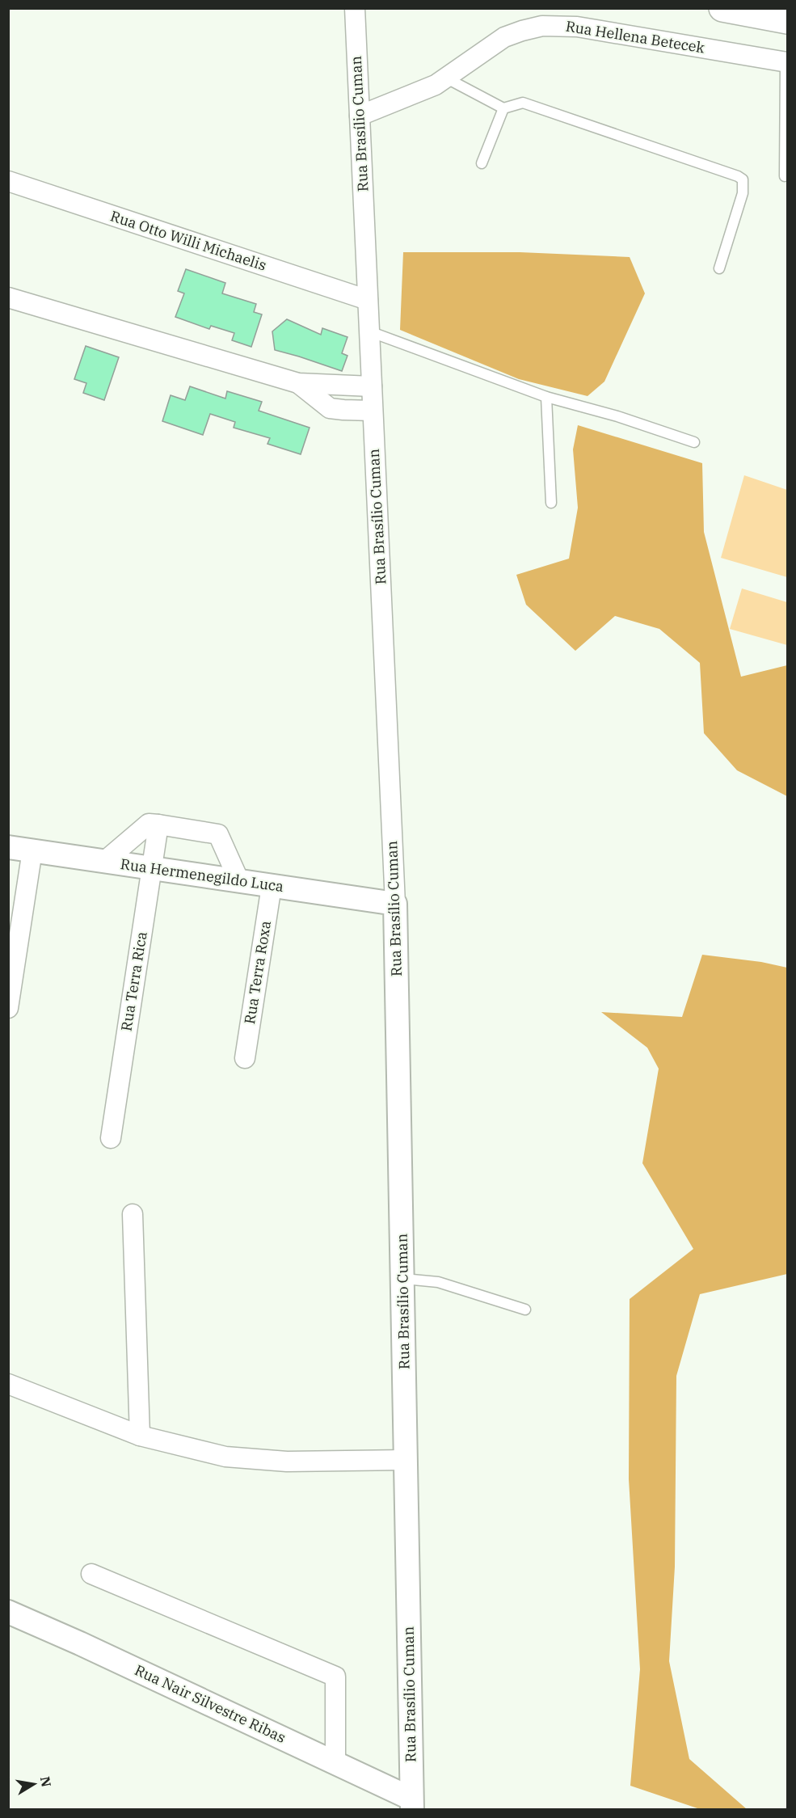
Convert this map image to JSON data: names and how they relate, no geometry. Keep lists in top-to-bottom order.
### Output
{
  "streets": {
    "street": [
      "Rua Hellena Betecek",
      "Rua Brasílio Cuman",
      "Rua Otto Willi Michaelis",
      "Rua Hermenegildo Luca",
      "Rua Terra Roxa",
      "Rua Terra Rica",
      "Rua Nair Silvestre Ribas"
    ]
  },
  "crossings": [
    ["Rua Hellena Betecek", "Rua Brasílio Cuman"],
    ["Rua Brasílio Cuman", "Rua Otto Willi Michaelis"],
    ["Rua Brasílio Cuman", "Rua Hermenegildo Luca"],
    ["Rua Brasílio Cuman", "Rua Nair Silvestre Ribas"],
    ["Rua Hermenegildo Luca", "Rua Terra Roxa"],
    ["Rua Hermenegildo Luca", "Rua Terra Rica"]
  ],
  "north": "right"
}
